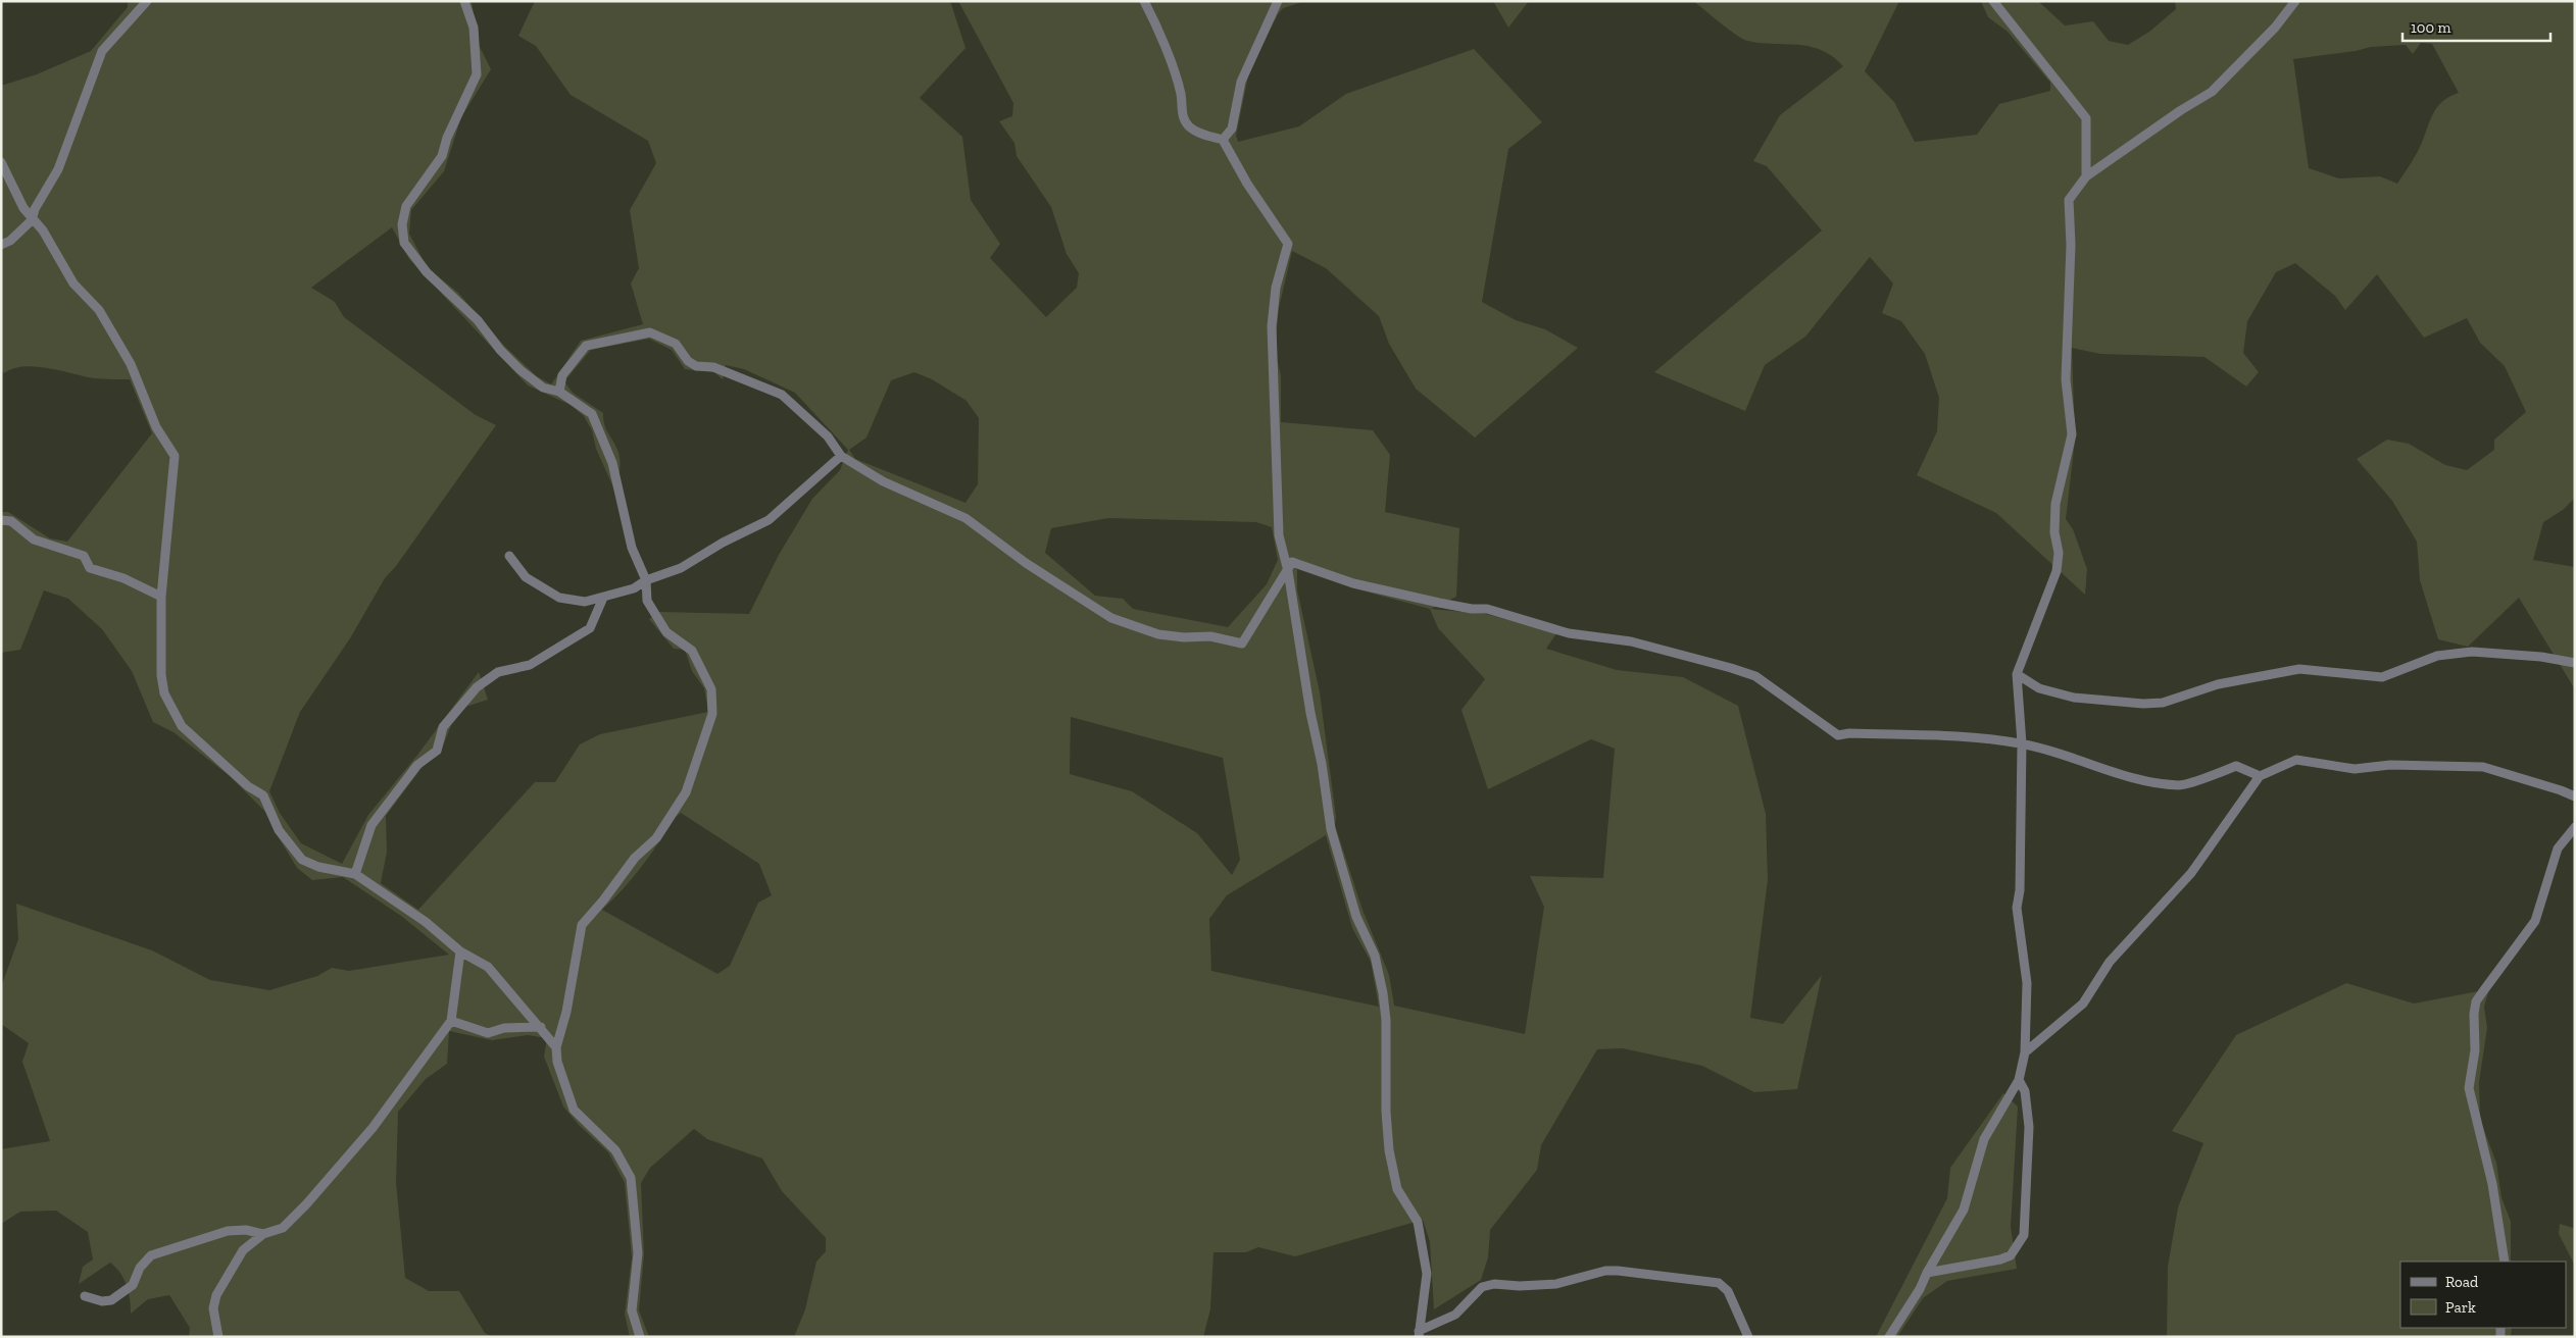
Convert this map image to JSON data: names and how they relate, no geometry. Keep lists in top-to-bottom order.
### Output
{
  "legend": ["Road", "Park"],
  "scale_bar": "100 m"
}
